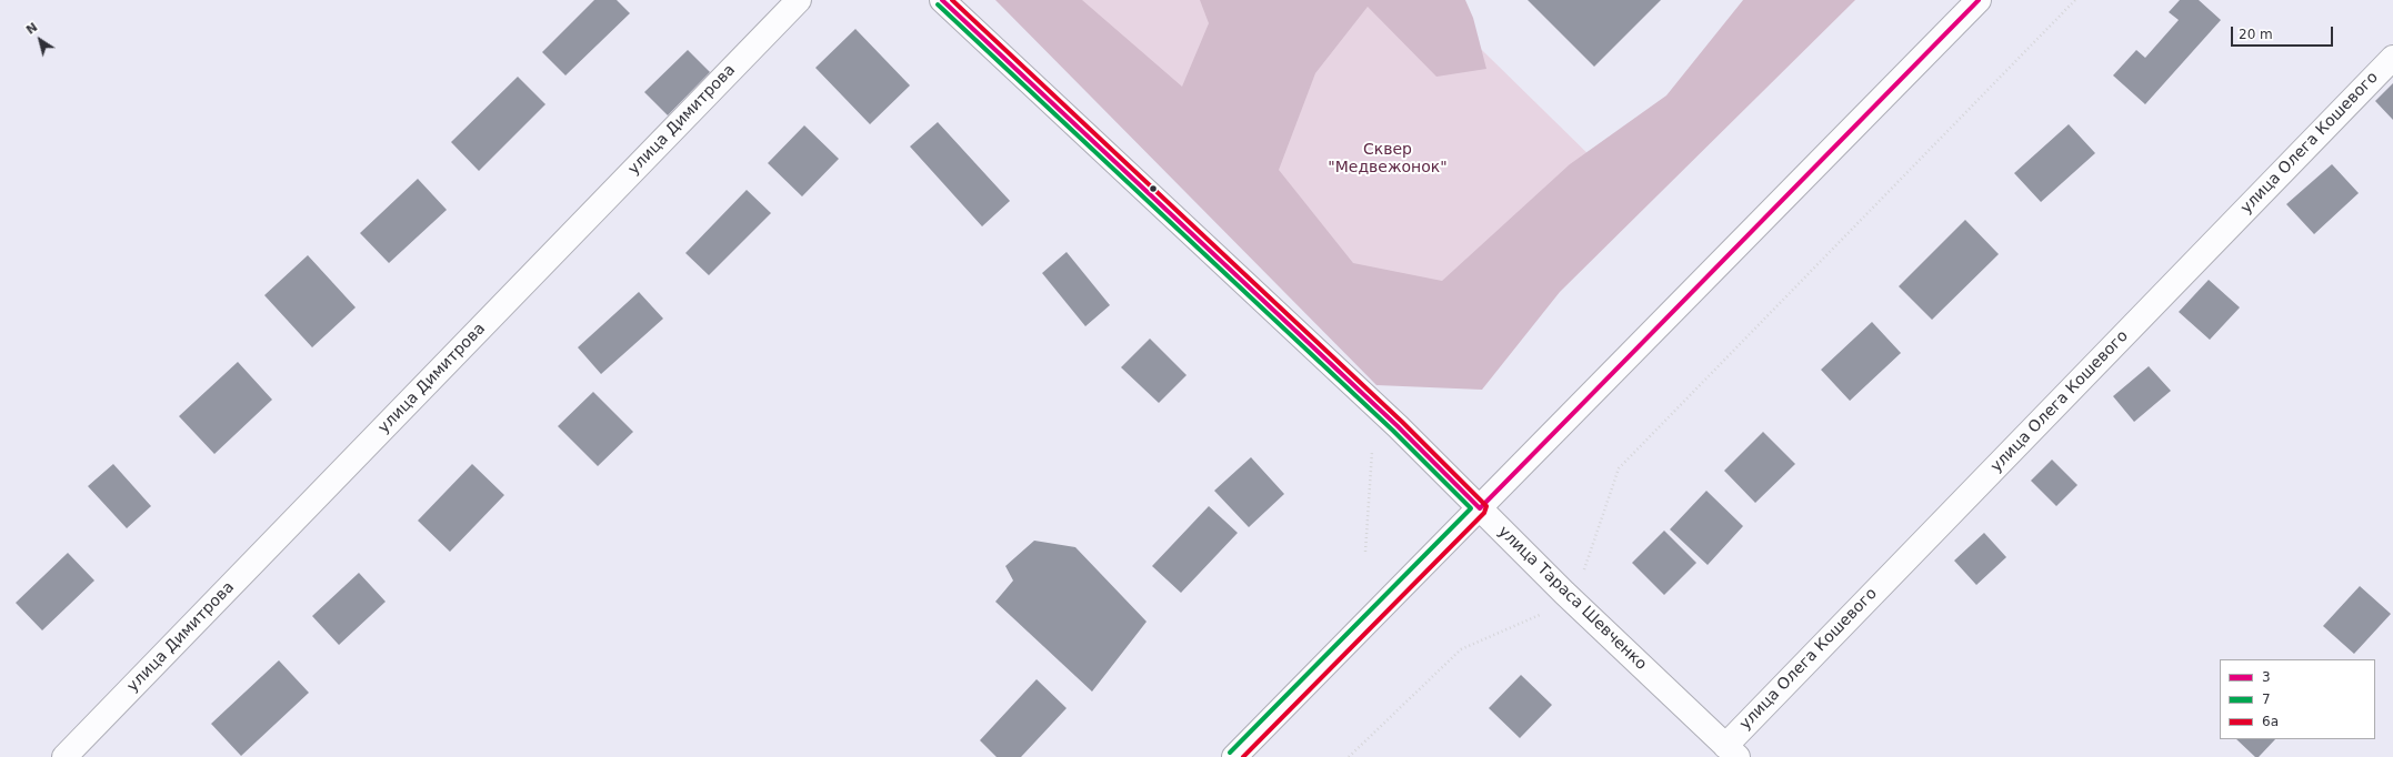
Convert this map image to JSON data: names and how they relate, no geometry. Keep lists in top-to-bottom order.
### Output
{
  "streets": {
    "street": ["улица Димитрова", "улица Олега Кошевого", "улица Тараса Шевченко"]
  },
  "crossings": [
    ["улица Олега Кошевого", "улица Тараса Шевченко"]
  ],
  "parks": ["Сквер \"Медвежонок\""],
  "lines": ["transit line 3", "transit line 6а", "transit line 7"],
  "legend": ["3", "7", "6а"],
  "scale_bar": "20 m",
  "north": "top left"
}
